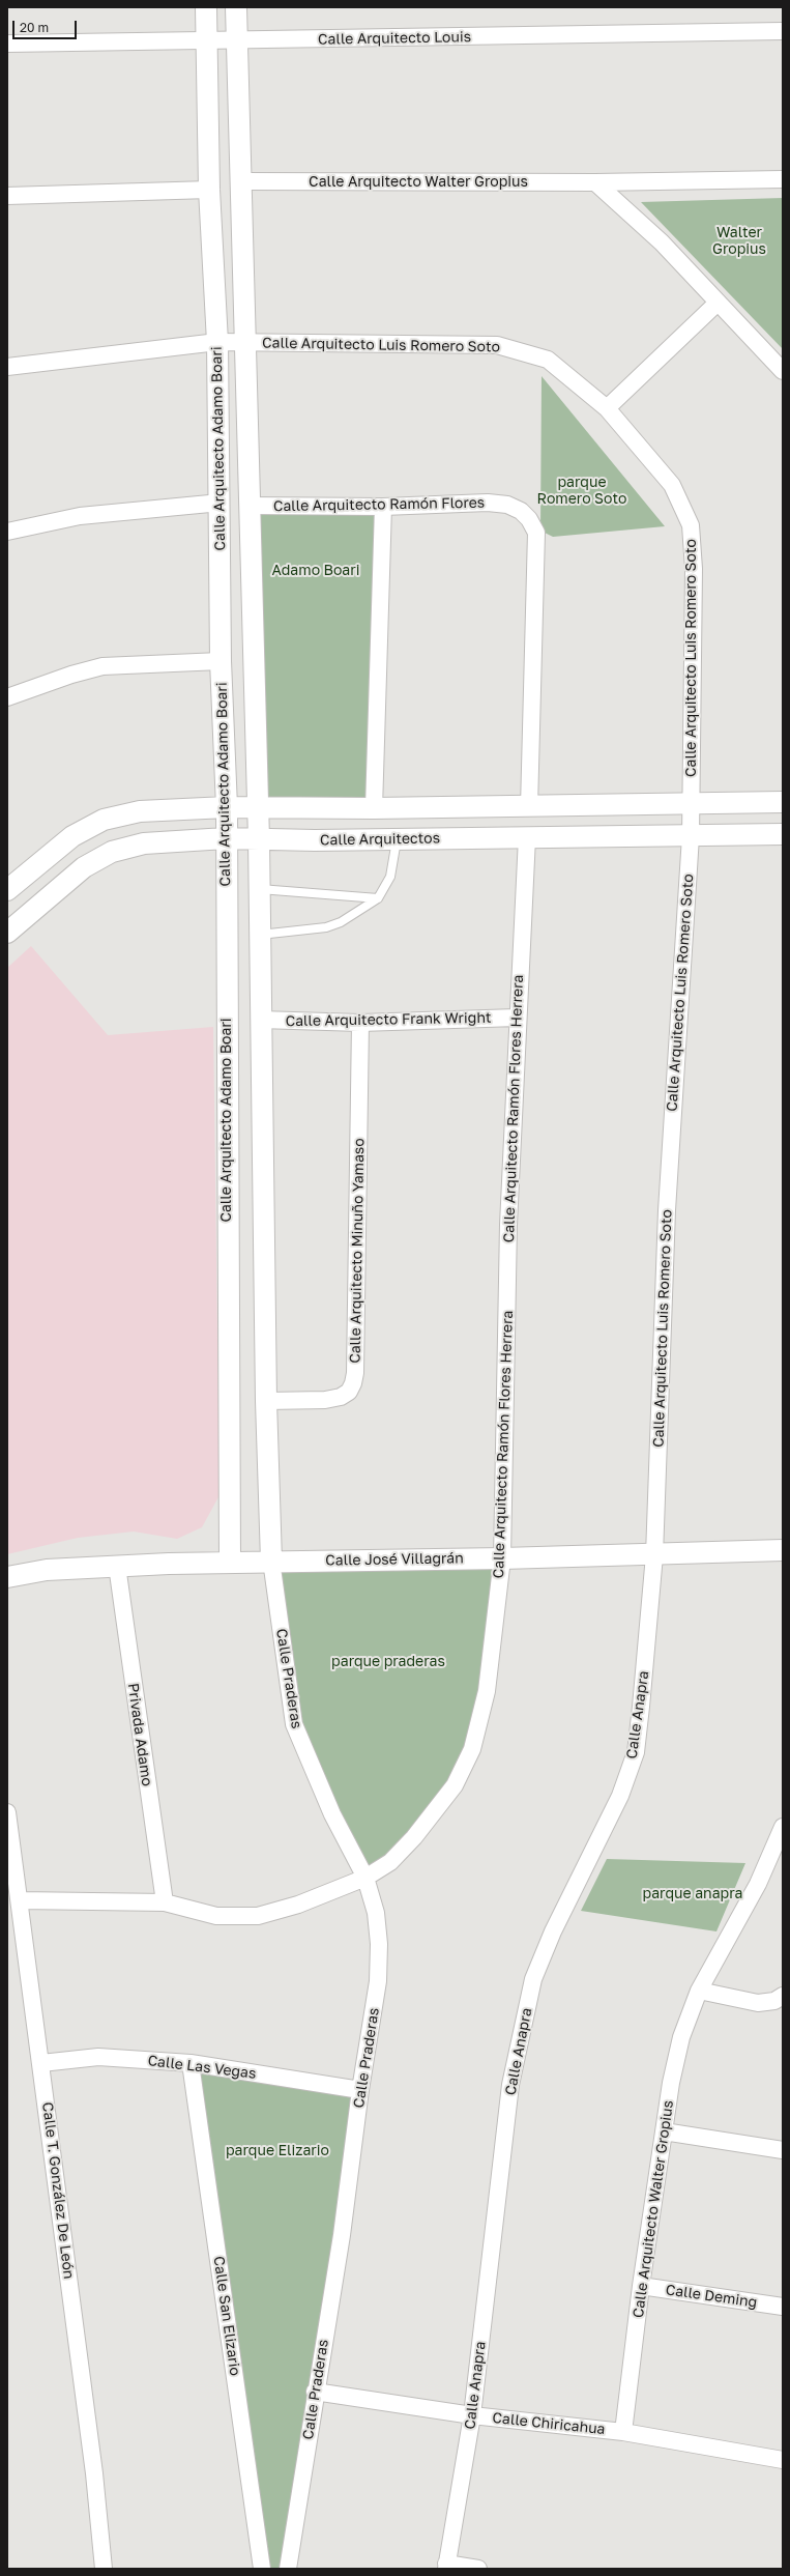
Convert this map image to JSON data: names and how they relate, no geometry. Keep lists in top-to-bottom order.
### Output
{
  "streets": {
    "street": [
      "Calle Arquitecto Louis",
      "Calle Arquitecto Walter Gropius",
      "Calle Arquitecto Luis Romero Soto",
      "Calle Arquitecto Adamo Boari",
      "Calle Arquitecto Ramón Flores",
      "Calle Arquitectos",
      "Calle Arquitecto Frank Wright",
      "Calle Arquitecto Ramón Flores Herrera",
      "Calle Arquitecto Minuño Yamaso",
      "Calle José Villagrán",
      "Calle Praderas",
      "Calle Anapra",
      "Privada Adamo",
      "Calle Las Vegas",
      "Calle T. González De León",
      "Calle Deming",
      "Calle San Elizario",
      "Calle Chiricahua"
    ]
  },
  "crossings": [
    ["Calle Arquitecto Louis", "Calle Arquitecto Adamo Boari"],
    ["Calle Arquitecto Walter Gropius", "Calle Arquitecto Adamo Boari"],
    ["Calle Arquitecto Walter Gropius", "Calle Deming"],
    ["Calle Arquitecto Walter Gropius", "Calle Chiricahua"],
    ["Calle Arquitecto Luis Romero Soto", "Calle Arquitecto Adamo Boari"],
    ["Calle Arquitecto Luis Romero Soto", "Calle Arquitectos"],
    ["Calle Arquitecto Luis Romero Soto", "Calle José Villagrán"],
    ["Calle Arquitecto Luis Romero Soto", "Calle Anapra"],
    ["Calle Arquitecto Adamo Boari", "Calle Arquitecto Ramón Flores"],
    ["Calle Arquitecto Adamo Boari", "Calle Arquitectos"],
    ["Calle Arquitecto Adamo Boari", "Calle Arquitecto Frank Wright"],
    ["Calle Arquitecto Adamo Boari", "Calle Arquitecto Minuño Yamaso"],
    ["Calle Arquitecto Adamo Boari", "Calle José Villagrán"],
    ["Calle Arquitecto Adamo Boari", "Calle Praderas"],
    ["Calle Arquitectos", "Calle Arquitecto Ramón Flores Herrera"],
    ["Calle Arquitecto Frank Wright", "Calle Arquitecto Ramón Flores Herrera"],
    ["Calle Arquitecto Frank Wright", "Calle Arquitecto Minuño Yamaso"],
    ["Calle Arquitecto Ramón Flores Herrera", "Calle José Villagrán"],
    ["Calle Arquitecto Ramón Flores Herrera", "Calle Praderas"],
    ["Calle Arquitecto Ramón Flores Herrera", "Privada Adamo"],
    ["Calle Arquitecto Ramón Flores Herrera", "Calle T. González De León"],
    ["Calle José Villagrán", "Calle Praderas"],
    ["Calle José Villagrán", "Calle Anapra"],
    ["Calle José Villagrán", "Privada Adamo"],
    ["Calle Praderas", "Calle Las Vegas"],
    ["Calle Praderas", "Calle Chiricahua"],
    ["Calle Anapra", "Calle Chiricahua"],
    ["Calle Las Vegas", "Calle T. González De León"],
    ["Calle Las Vegas", "Calle San Elizario"]
  ],
  "parks": [
    "Walter Gropius",
    "parque Romero Soto",
    "Adamo Boari",
    "parque praderas",
    "parque anapra",
    "parque Elizario"
  ],
  "scale_bar": "20 m"
}
